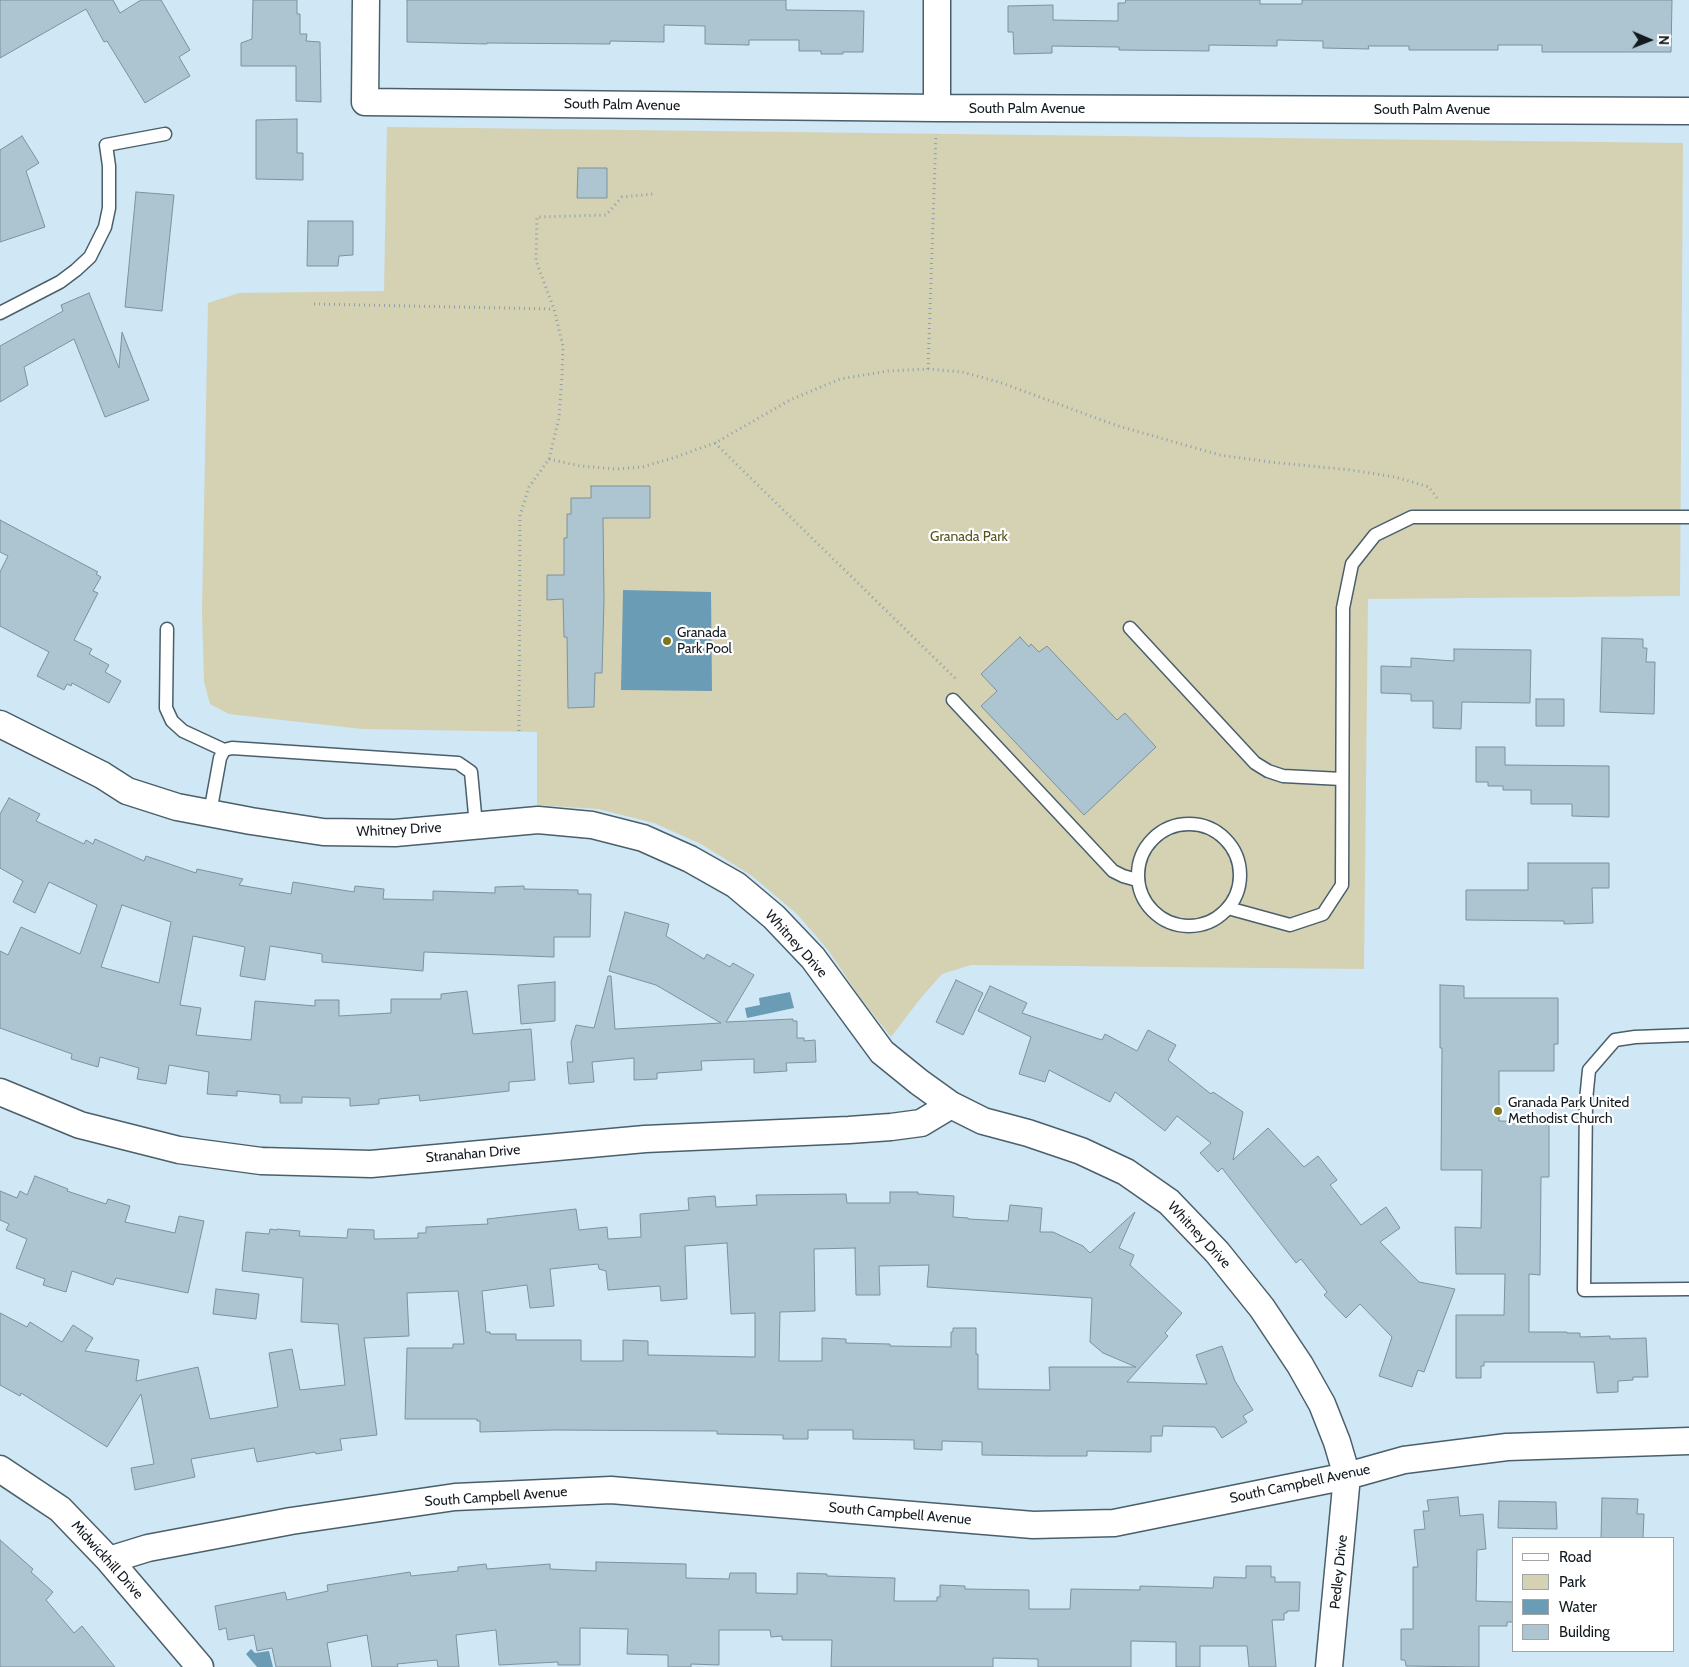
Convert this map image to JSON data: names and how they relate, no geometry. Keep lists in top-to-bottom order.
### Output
{
  "streets": {
    "street": [
      "South Palm Avenue",
      "Whitney Drive",
      "Stranahan Drive",
      "South Campbell Avenue",
      "Midwickhill Drive",
      "Pedley Drive"
    ]
  },
  "crossings": [
    ["Whitney Drive", "Stranahan Drive"],
    ["Whitney Drive", "South Campbell Avenue"],
    ["Whitney Drive", "Pedley Drive"],
    ["South Campbell Avenue", "Midwickhill Drive"],
    ["South Campbell Avenue", "Pedley Drive"]
  ],
  "parks": ["Granada Park"],
  "places": ["Granada Park Pool", "Granada Park United Methodist Church"],
  "legend": [
    "Road",
    "Park",
    "Water",
    "Building"
  ],
  "north": "right"
}
